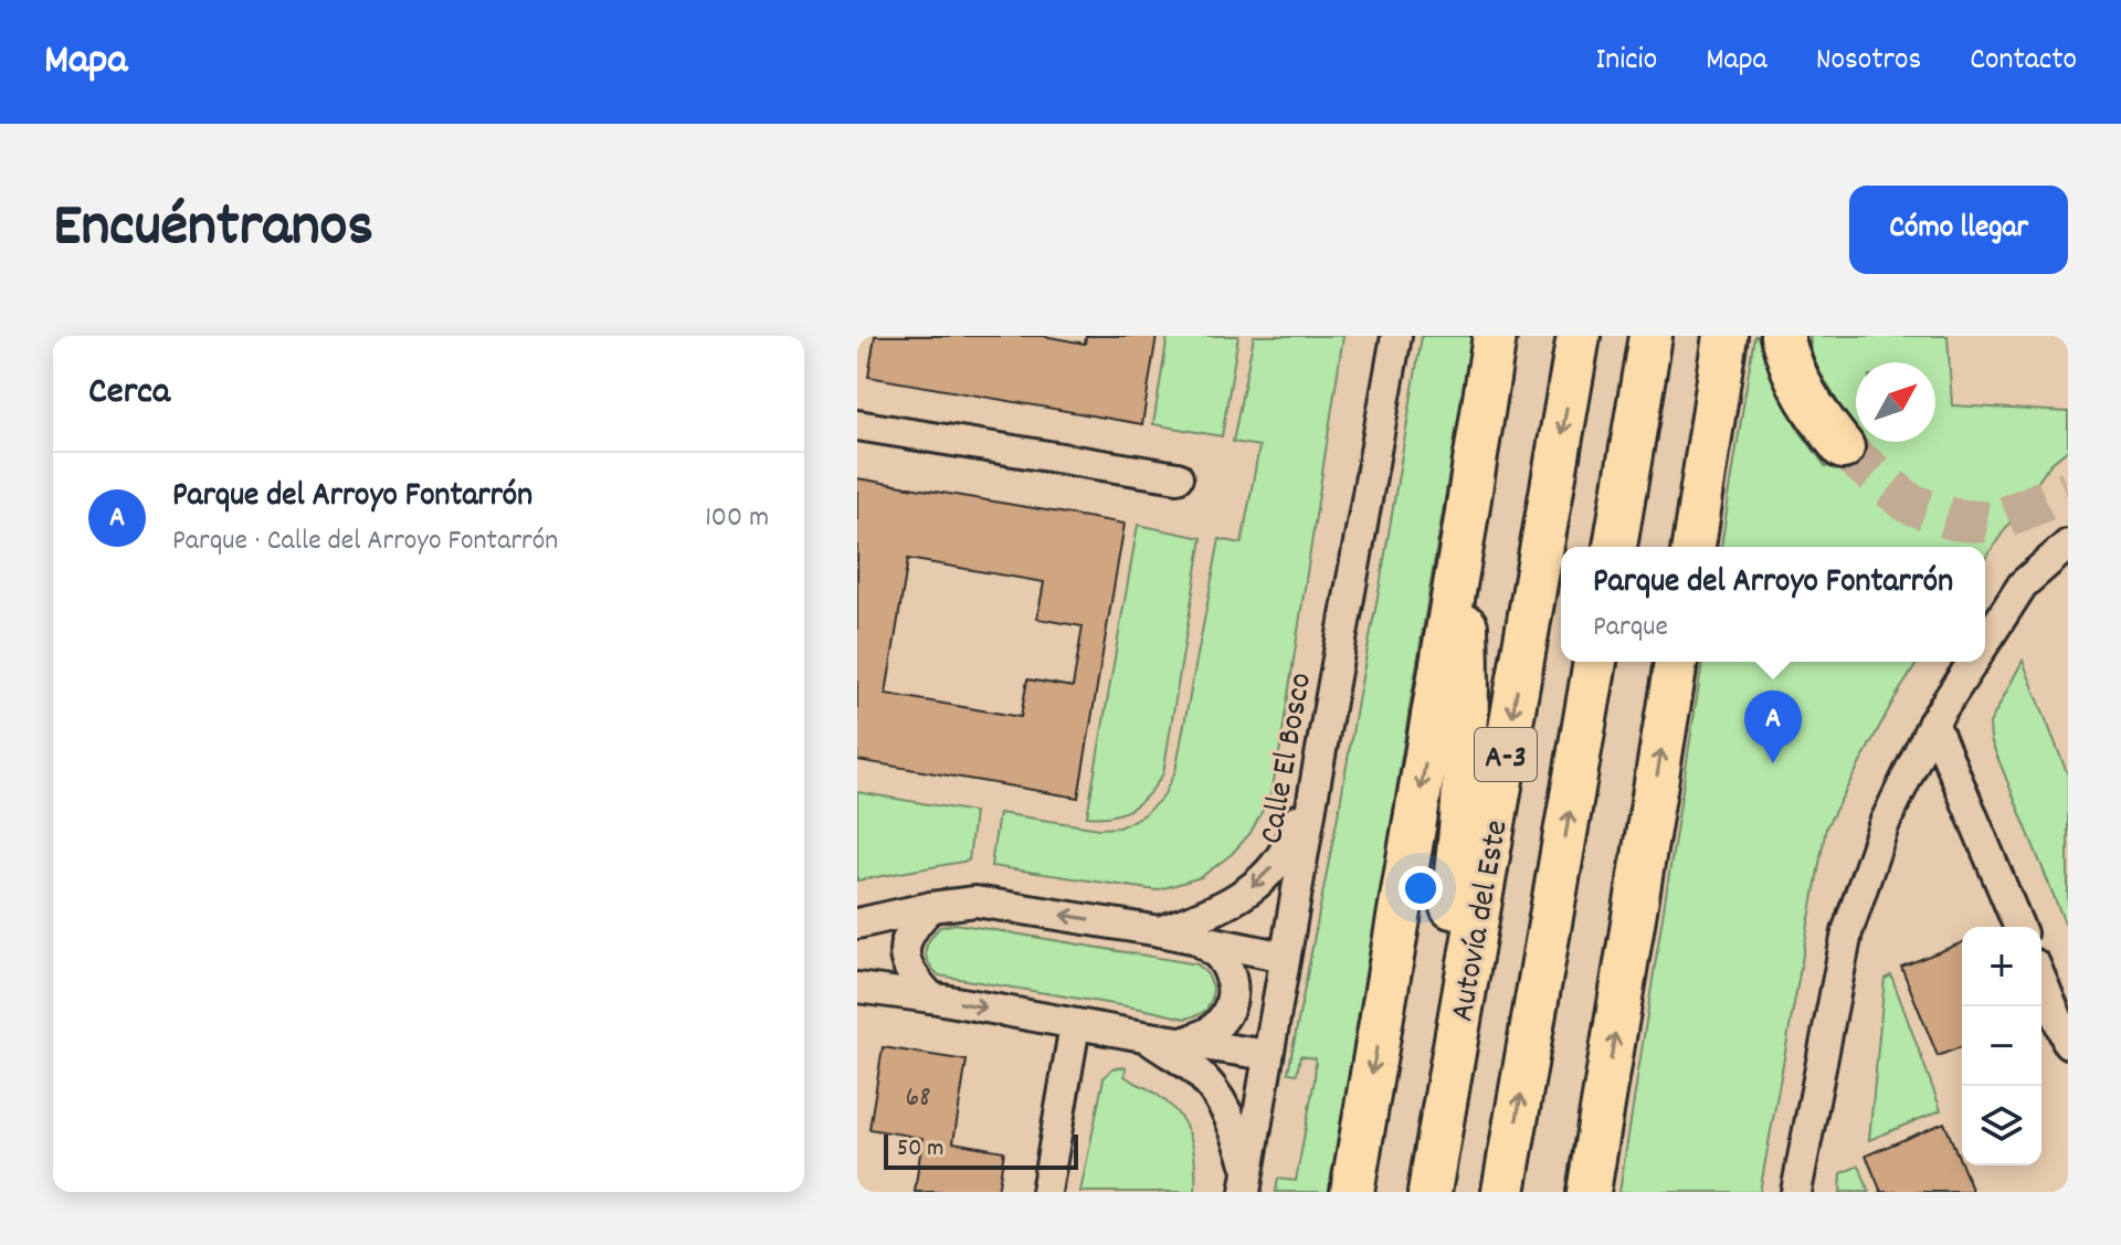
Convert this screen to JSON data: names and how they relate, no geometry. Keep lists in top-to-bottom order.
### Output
{
  "streets": {
    "highway": ["A-3", "Autovía del Este"],
    "street": ["Calle El Bosco"]
  },
  "house_numbers": ["68"],
  "scale_bar": "50 m",
  "north": "top right",
  "page": {
    "header": "Mapa",
    "nav": [
      "Inicio",
      "Mapa",
      "Nosotros",
      "Contacto"
    ],
    "title": "Encuéntranos",
    "buttons": "Cómo llegar",
    "heading": "Cerca",
    "list": [
      {
        "mark": "A",
        "name": "Parque del Arroyo Fontarrón",
        "note": "Parque · Calle del Arroyo Fontarrón",
        "value": "100 m"
      }
    ],
    "popup": ["Parque del Arroyo Fontarrón", "Parque"],
    "pins": "A",
    "map_buttons": ["+", "−"],
    "scale": "50 m"
  }
}
